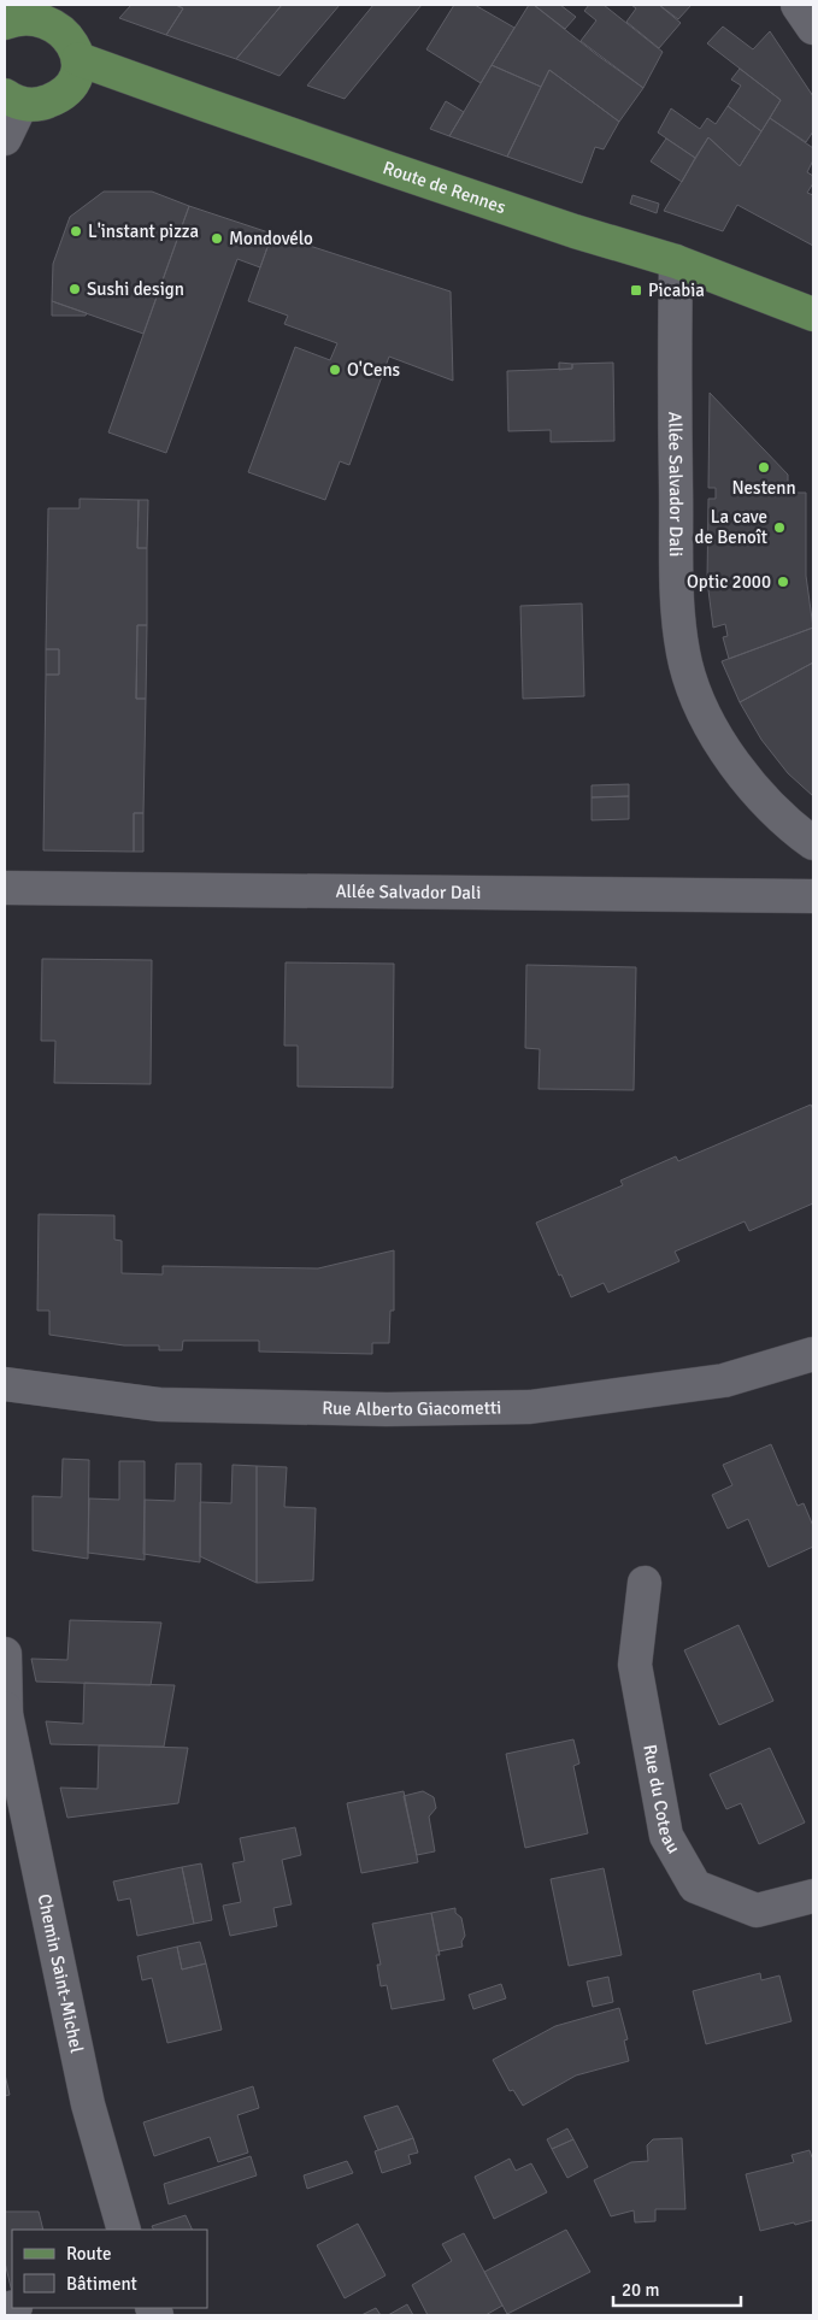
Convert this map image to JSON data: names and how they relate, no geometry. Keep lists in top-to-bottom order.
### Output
{
  "streets": {
    "main road": ["Route de Rennes"],
    "street": [
      "Allée Salvador Dali",
      "Rue Alberto Giacometti",
      "Rue du Coteau",
      "Chemin Saint-Michel"
    ]
  },
  "crossings": [
    ["Route de Rennes", "Allée Salvador Dali"]
  ],
  "places": {
    "other": [
      "L'instant pizza",
      "Mondovélo",
      "Sushi design",
      "O'Cens",
      "Nestenn",
      "La cave de Benoît",
      "Optic 2000"
    ],
    "transit": ["Picabia"]
  },
  "legend": ["Route", "Bâtiment"],
  "scale_bar": "20 m"
}
